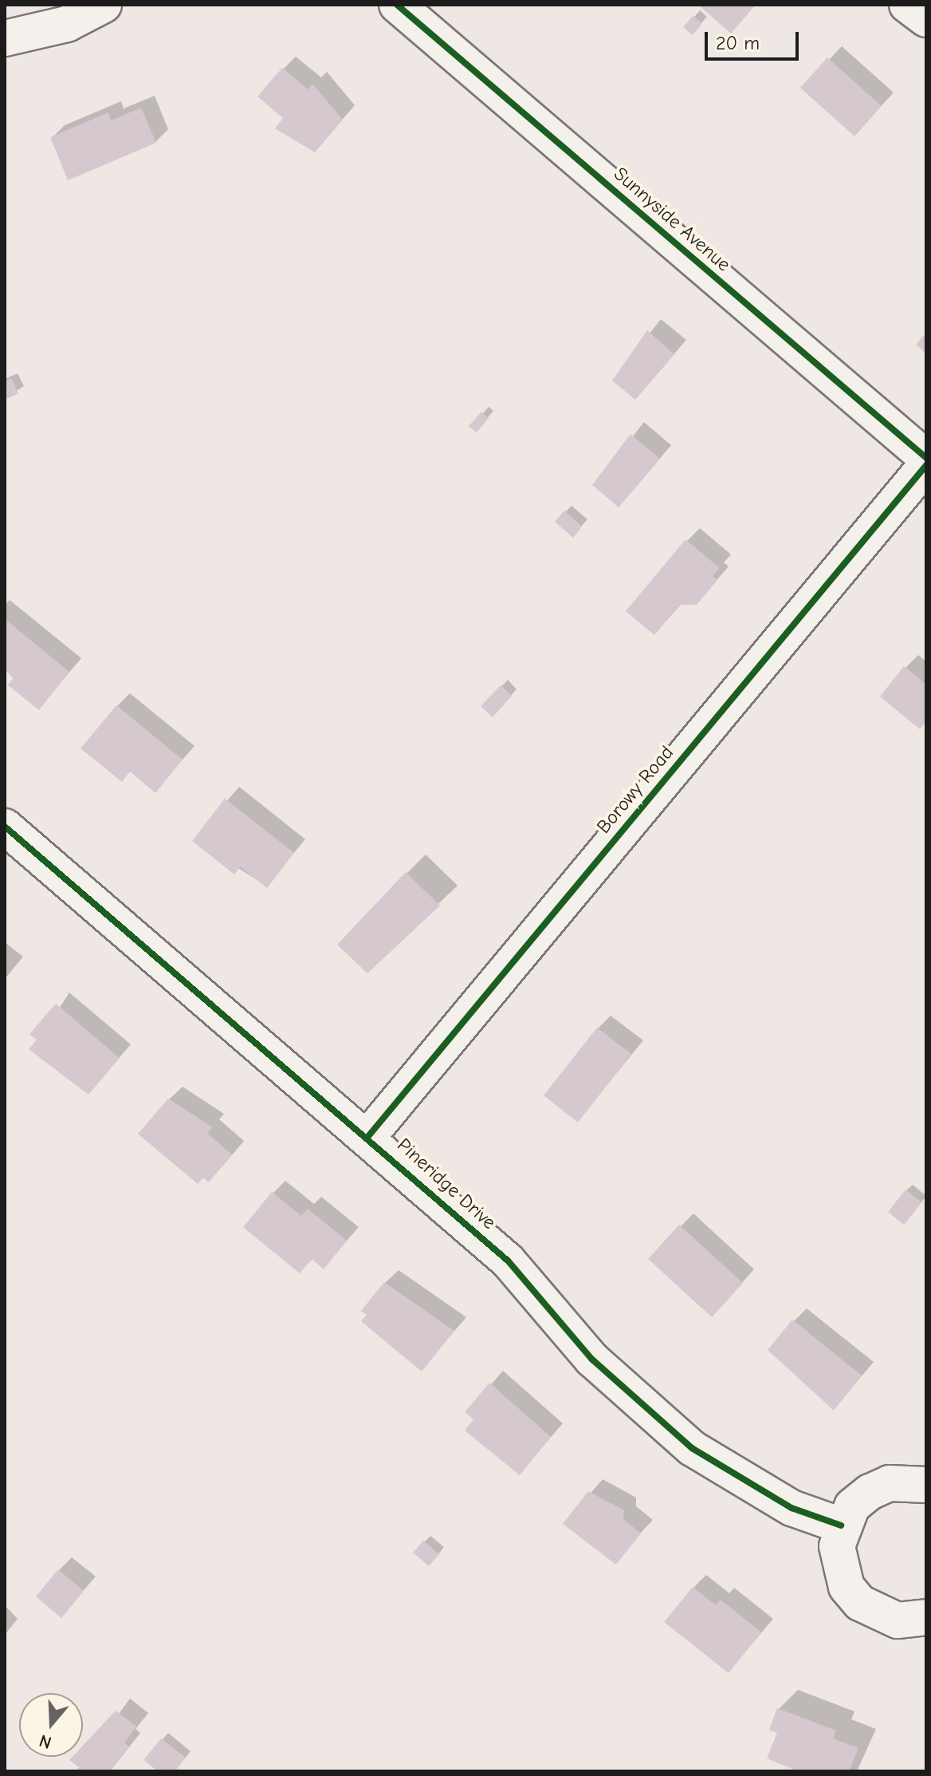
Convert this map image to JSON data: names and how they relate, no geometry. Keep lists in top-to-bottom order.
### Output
{
  "streets": {
    "street": ["Sunnyside Avenue", "Borowy Road", "Pineridge Drive"]
  },
  "crossings": [
    ["Borowy Road", "Pineridge Drive"]
  ],
  "scale_bar": "20 m",
  "north": "bottom"
}
